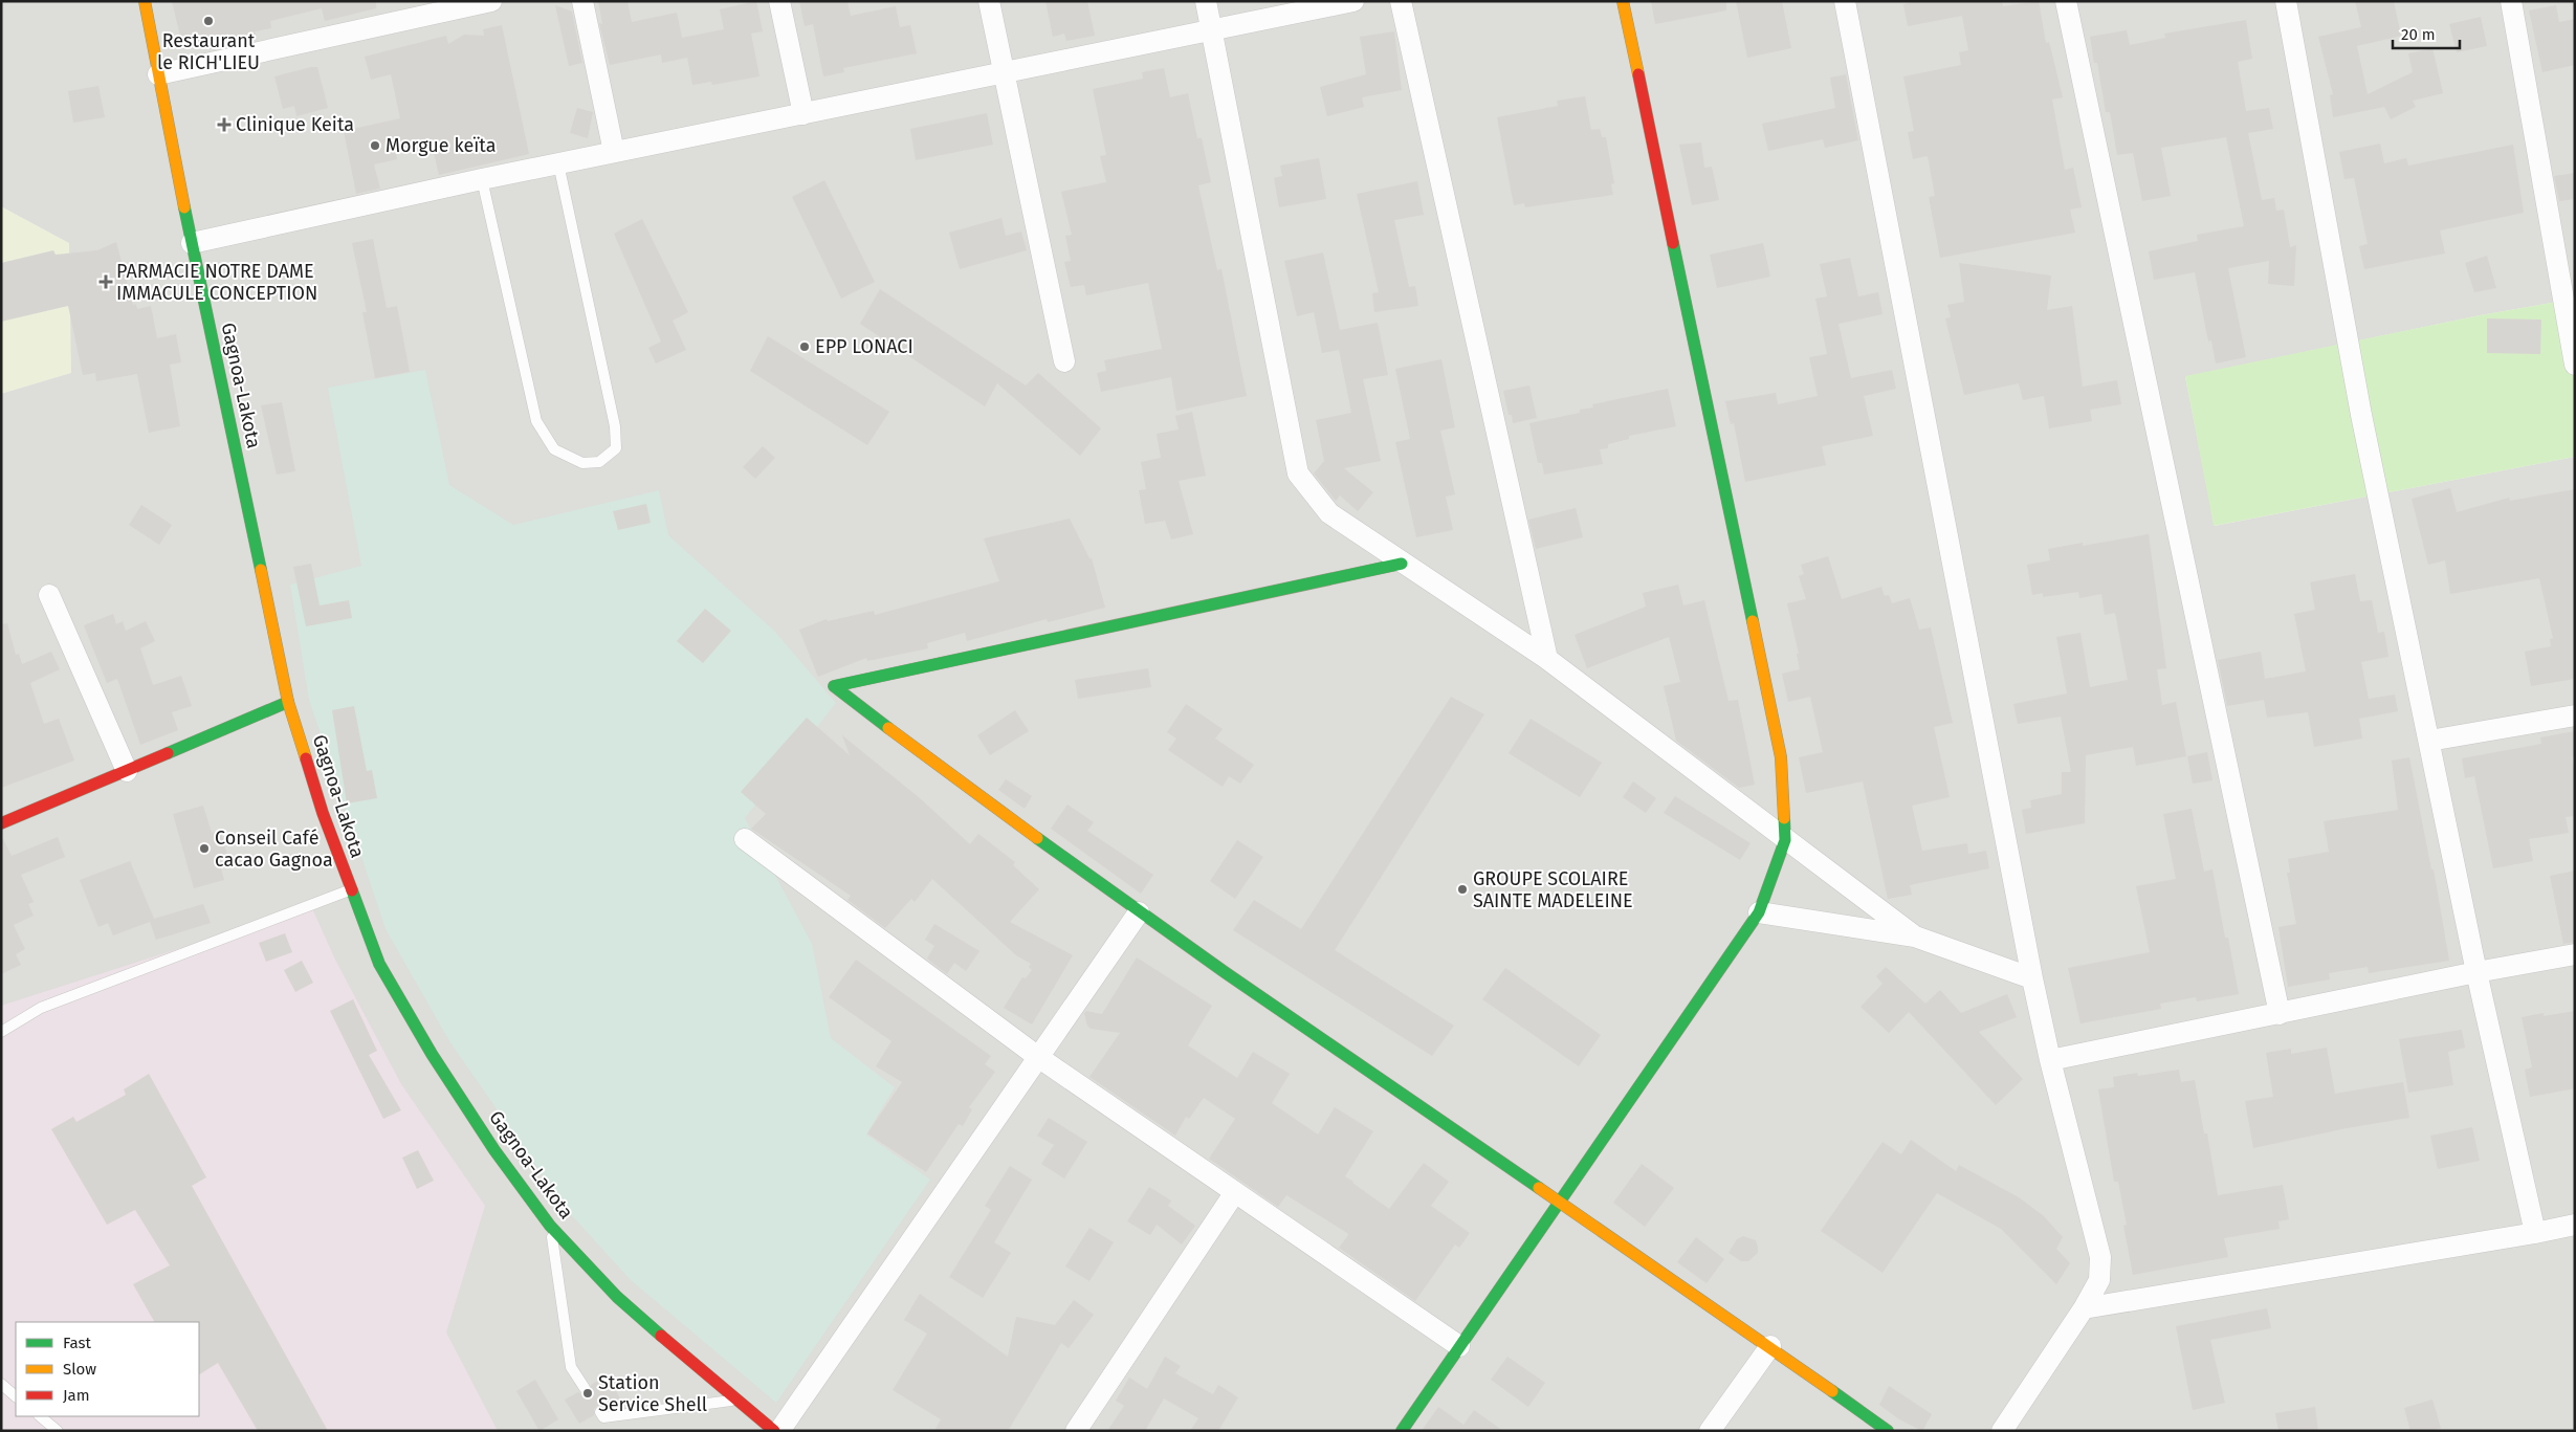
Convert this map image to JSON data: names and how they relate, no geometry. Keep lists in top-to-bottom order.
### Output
{
  "streets": {
    "street": ["Gagnoa-Lakota"]
  },
  "places": {
    "other": [
      "Restaurant le RICH'LIEU",
      "Morgue keïta",
      "EPP LONACI",
      "Conseil Café cacao Gagnoa",
      "GROUPE SCOLAIRE SAINTE MADELEINE",
      "Station Service Shell"
    ],
    "health": ["Clinique Keita", "PARMACIE NOTRE DAME IMMACULE CONCEPTION"]
  },
  "legend": ["Fast", "Slow", "Jam"],
  "scale_bar": "20 m"
}
